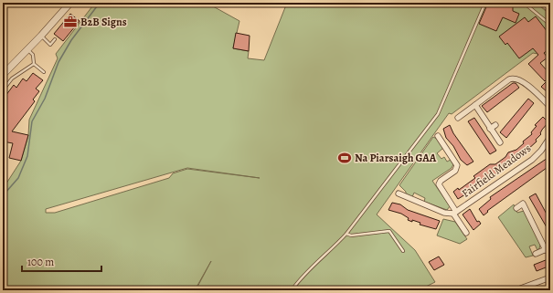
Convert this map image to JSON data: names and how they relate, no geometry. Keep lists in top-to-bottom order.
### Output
{
  "streets": {
    "street": ["Fairfield Meadows"]
  },
  "places": {
    "office": ["B2B Signs"],
    "sports": ["Na Piarsaigh GAA"]
  },
  "scale_bar": "100 m"
}
